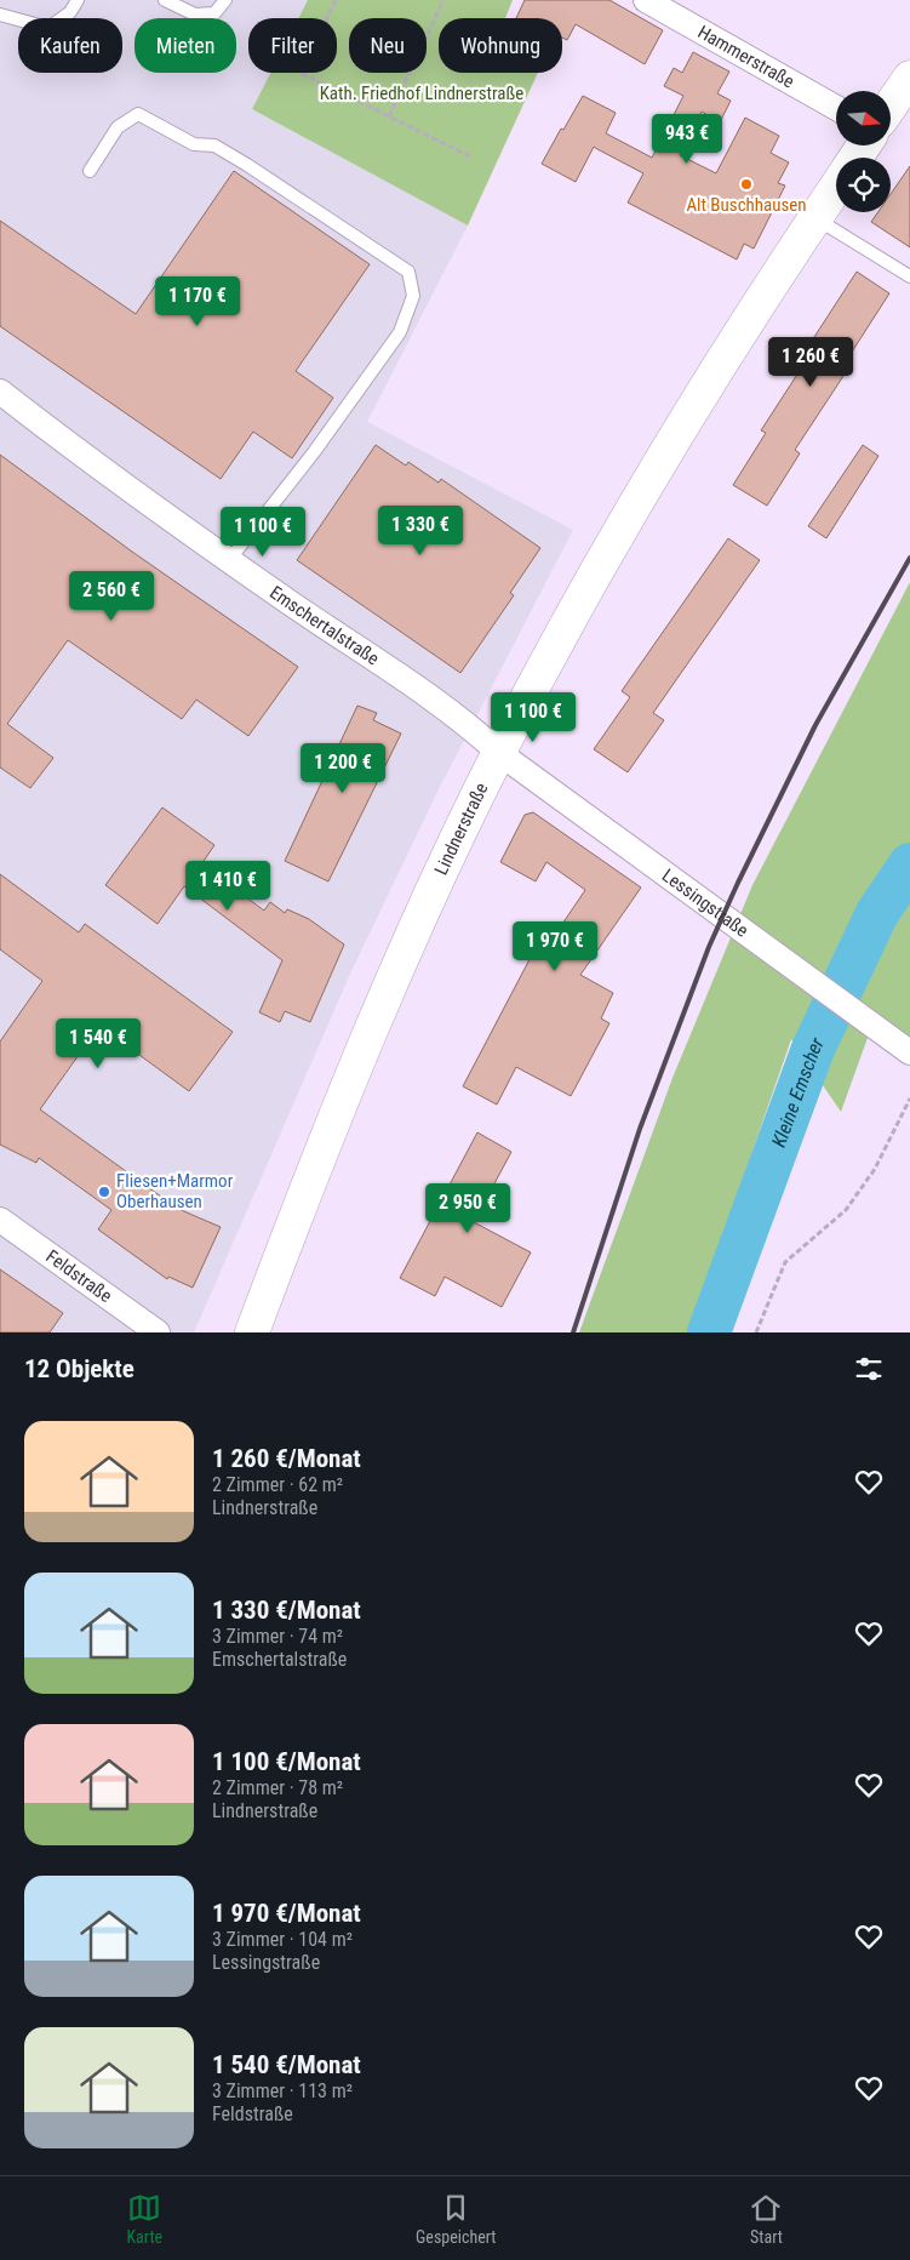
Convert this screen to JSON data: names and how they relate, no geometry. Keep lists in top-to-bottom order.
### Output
{
  "streets": {
    "street": [
      "Hammerstraße",
      "Emschertalstraße",
      "Lindnerstraße",
      "Lessingstraße",
      "Feldstraße"
    ]
  },
  "crossings": [
    ["Emschertalstraße", "Lindnerstraße"],
    ["Emschertalstraße", "Lessingstraße"],
    ["Lindnerstraße", "Lessingstraße"]
  ],
  "water": ["Kleine Emscher"],
  "parks": ["Kath. Friedhof Lindnerstraße"],
  "places": ["Alt Buschhausen", "Fliesen+Marmor Oberhausen"],
  "north": "right",
  "page": {
    "chip": [
      "Kaufen",
      "Mieten",
      "Filter",
      "Neu",
      "Wohnung"
    ],
    "price": [
      "943 €",
      "1 170 €",
      "1 260 €",
      "1 330 €",
      "1 100 €",
      "2 560 €",
      "1 100 €",
      "1 200 €",
      "1 410 €",
      "1 970 €",
      "1 540 €",
      "2 950 €"
    ],
    "heading": "12 Objekte",
    "list": [
      {
        "name": "1 260 €/Monat",
        "note": "2 Zimmer · 62 m² · Lindnerstraße"
      },
      {
        "name": "1 330 €/Monat",
        "note": "3 Zimmer · 74 m² · Emschertalstraße"
      },
      {
        "name": "1 100 €/Monat",
        "note": "2 Zimmer · 78 m² · Lindnerstraße"
      },
      {
        "name": "1 970 €/Monat",
        "note": "3 Zimmer · 104 m² · Lessingstraße"
      },
      {
        "name": "1 540 €/Monat",
        "note": "3 Zimmer · 113 m² · Feldstraße"
      }
    ],
    "tabs": ["Karte", "Gespeichert", "Start"]
  }
}
